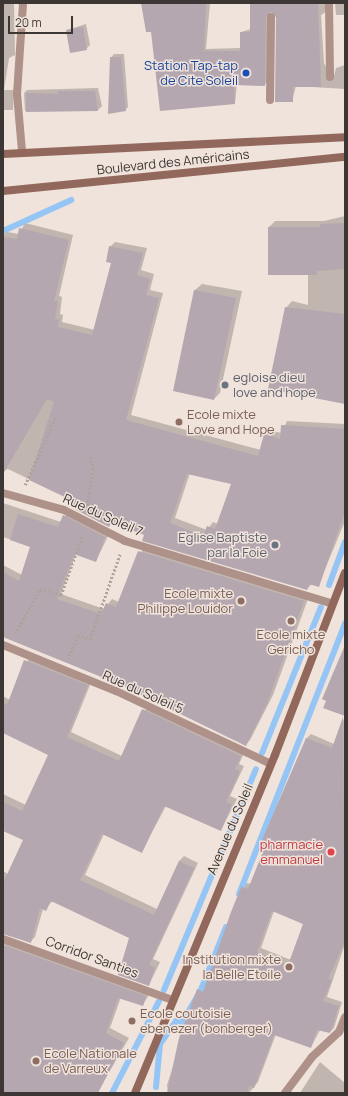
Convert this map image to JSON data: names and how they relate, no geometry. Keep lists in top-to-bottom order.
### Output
{
  "streets": {
    "main road": ["Boulevard des Américains", "Avenue du Soleil"],
    "street": ["Rue du Soleil 7", "Rue du Soleil 5", "Corridor Santies"]
  },
  "crossings": [
    ["Rue du Soleil 7", "Avenue du Soleil"],
    ["Rue du Soleil 5", "Avenue du Soleil"],
    ["Avenue du Soleil", "Corridor Santies"]
  ],
  "places": [
    "Station Tap-tap de Cite Soleil",
    "egloise dieu love and hope",
    "Ecole mixte Love and Hope",
    "Eglise Baptiste par la Foie",
    "Ecole mixte Philippe Louidor",
    "Ecole mixte Gericho",
    "pharmacie emmanuel",
    "Institution mixte la Belle Etoile",
    "Ecole coutoisie ebenezer (bonberger)",
    "Ecole Nationale de Varreux"
  ],
  "scale_bar": "20 m"
}
